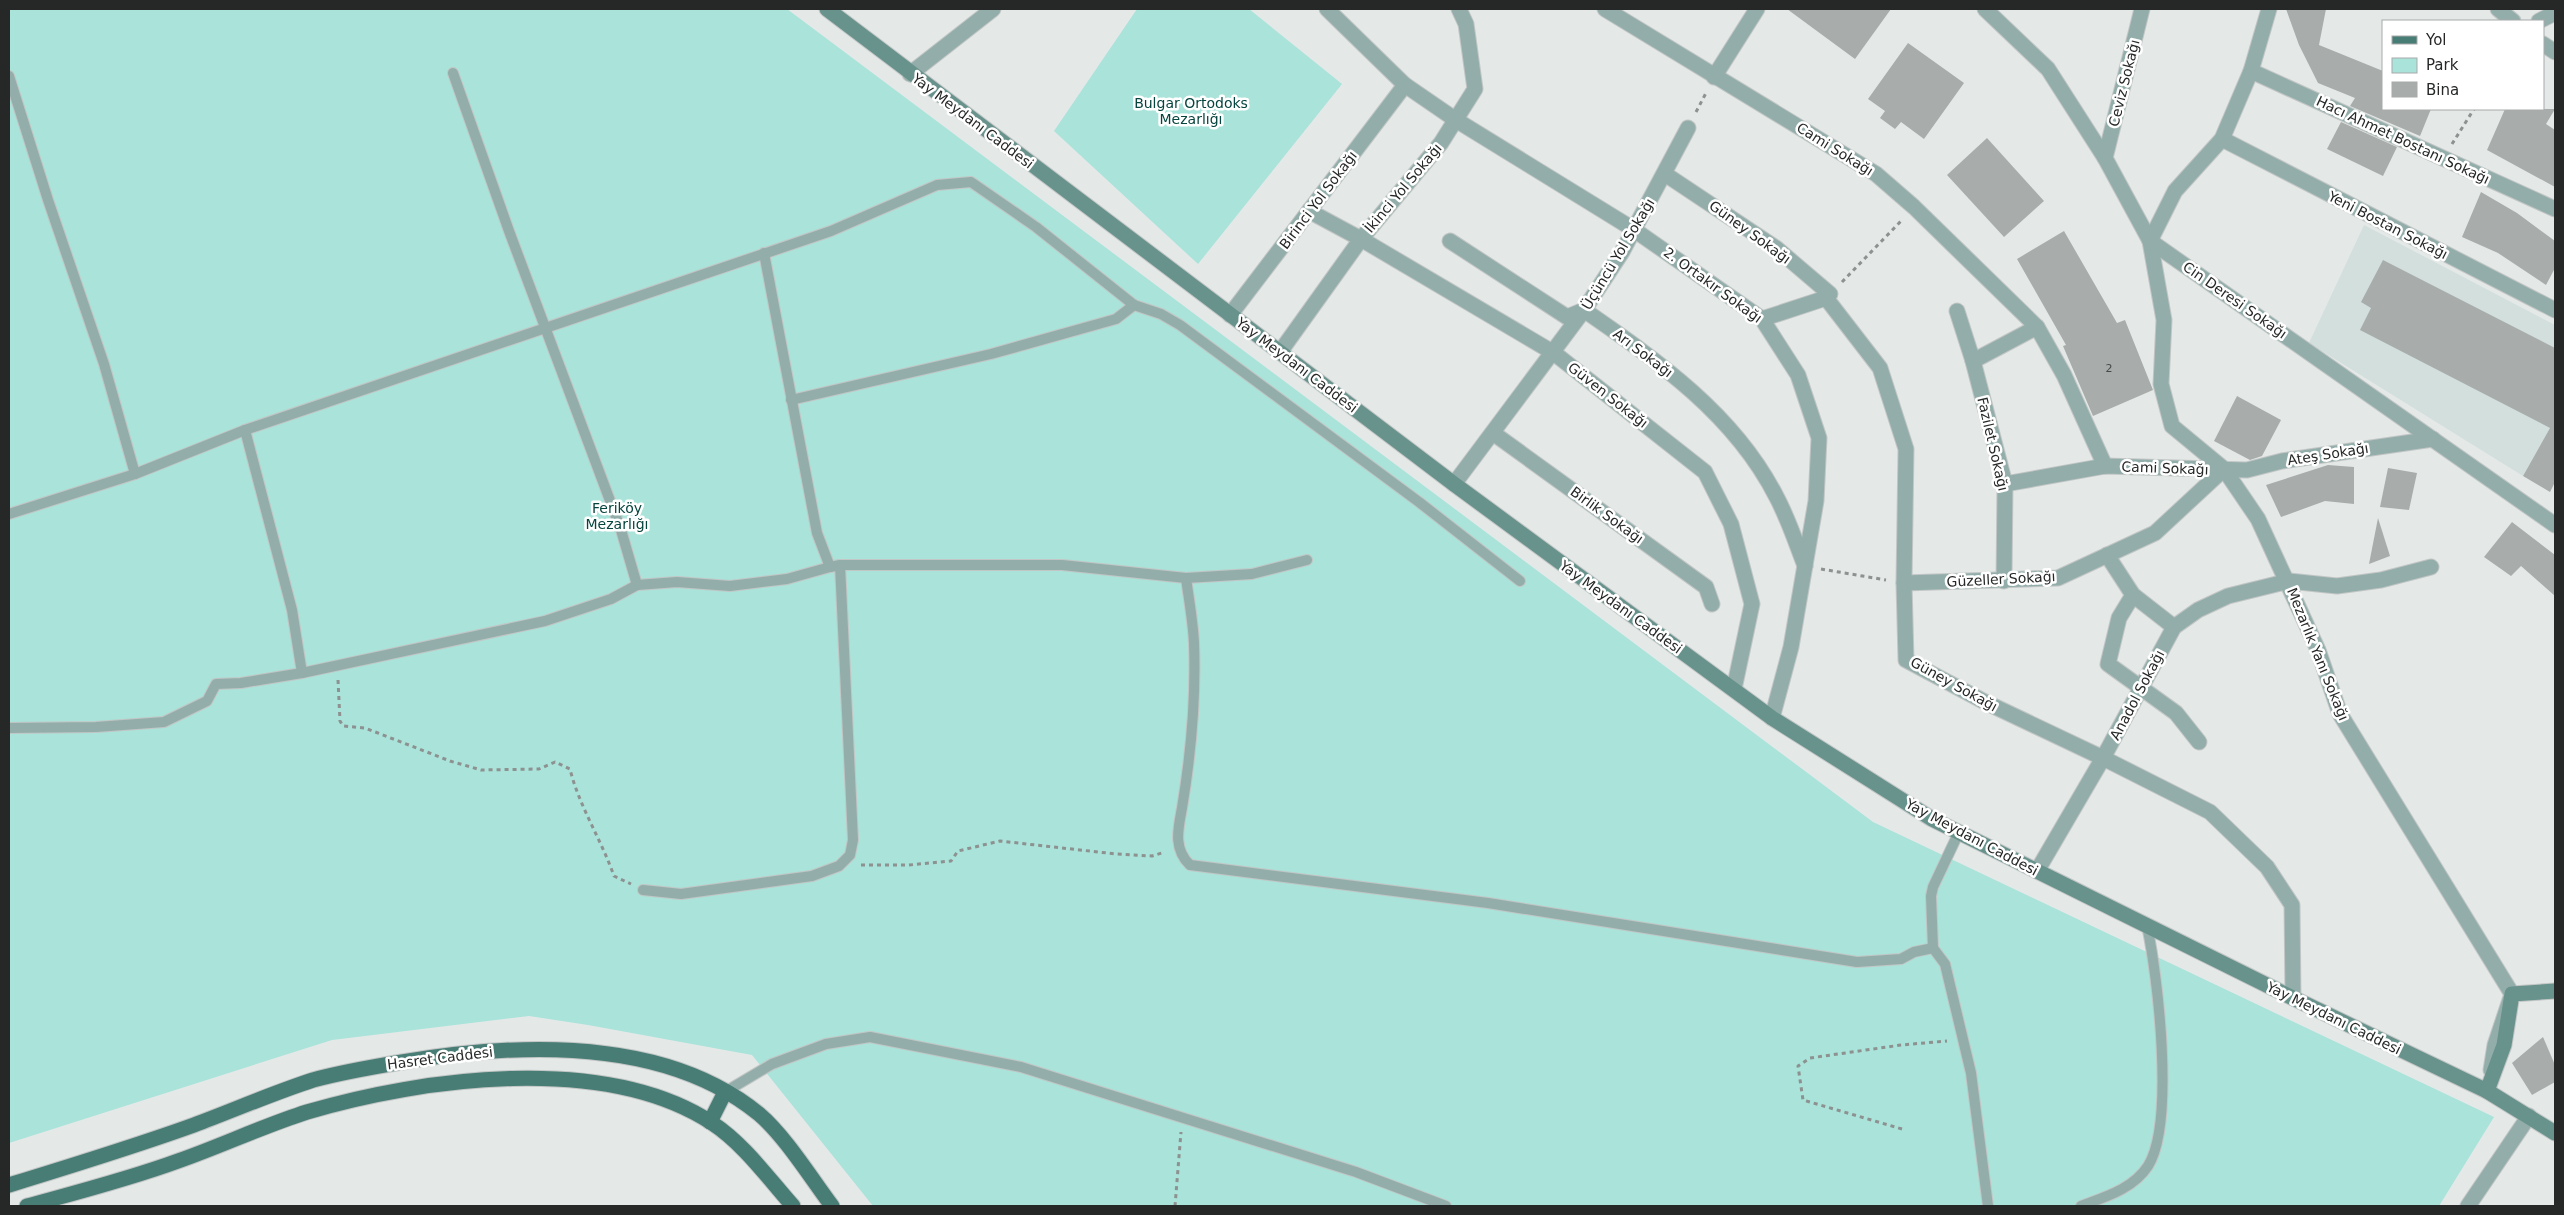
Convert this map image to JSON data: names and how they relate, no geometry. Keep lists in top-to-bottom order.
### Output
{
  "streets": {
    "main road": ["Hasret Caddesi"],
    "street": [
      "Ceviz Sokağı",
      "Yay Meydanı Caddesi",
      "Hacı Ahmet Bostanı Sokağı",
      "Cami Sokağı",
      "İkinci Yol Sokağı",
      "Birinci Yol Sokağı",
      "Yeni Bostan Sokağı",
      "Güney Sokağı",
      "Üçüncü Yol Sokağı",
      "2. Ortakır Sokağı",
      "Cin Deresi Sokağı",
      "Arı Sokağı",
      "Güven Sokağı",
      "Fazilet Sokağı",
      "Ateş Sokağı",
      "Birlik Sokağı",
      "Güzeller Sokağı",
      "Mezarlık Yanı Sokağı",
      "Anadol Sokağı"
    ]
  },
  "crossings": [
    ["Ceviz Sokağı", "Cin Deresi Sokağı"],
    ["Yay Meydanı Caddesi", "İkinci Yol Sokağı"],
    ["Yay Meydanı Caddesi", "Birinci Yol Sokağı"],
    ["Yay Meydanı Caddesi", "Güney Sokağı"],
    ["Yay Meydanı Caddesi", "Üçüncü Yol Sokağı"],
    ["Yay Meydanı Caddesi", "2. Ortakır Sokağı"],
    ["Yay Meydanı Caddesi", "Güven Sokağı"],
    ["Yay Meydanı Caddesi", "Anadol Sokağı"],
    ["Cami Sokağı", "Fazilet Sokağı"],
    ["Cami Sokağı", "Ateş Sokağı"],
    ["Cami Sokağı", "Güzeller Sokağı"],
    ["Cami Sokağı", "Mezarlık Yanı Sokağı"],
    ["İkinci Yol Sokağı", "2. Ortakır Sokağı"],
    ["İkinci Yol Sokağı", "Güven Sokağı"],
    ["Birinci Yol Sokağı", "2. Ortakır Sokağı"],
    ["Birinci Yol Sokağı", "Güven Sokağı"],
    ["Güney Sokağı", "Üçüncü Yol Sokağı"],
    ["Güney Sokağı", "2. Ortakır Sokağı"],
    ["Güney Sokağı", "Güzeller Sokağı"],
    ["Güney Sokağı", "Anadol Sokağı"],
    ["Üçüncü Yol Sokağı", "2. Ortakır Sokağı"],
    ["Üçüncü Yol Sokağı", "Arı Sokağı"],
    ["Üçüncü Yol Sokağı", "Güven Sokağı"],
    ["Üçüncü Yol Sokağı", "Birlik Sokağı"],
    ["2. Ortakır Sokağı", "Arı Sokağı"],
    ["Cin Deresi Sokağı", "Ateş Sokağı"],
    ["Cin Deresi Sokağı", "Mezarlık Yanı Sokağı"],
    ["Fazilet Sokağı", "Güzeller Sokağı"],
    ["Ateş Sokağı", "Güzeller Sokağı"],
    ["Ateş Sokağı", "Mezarlık Yanı Sokağı"],
    ["Güzeller Sokağı", "Mezarlık Yanı Sokağı"],
    ["Mezarlık Yanı Sokağı", "Anadol Sokağı"]
  ],
  "parks": ["Bulgar Ortodoks Mezarlığı", "Feriköy Mezarlığı"],
  "house_numbers": ["2"],
  "legend": ["Yol", "Park", "Bina"]
}
